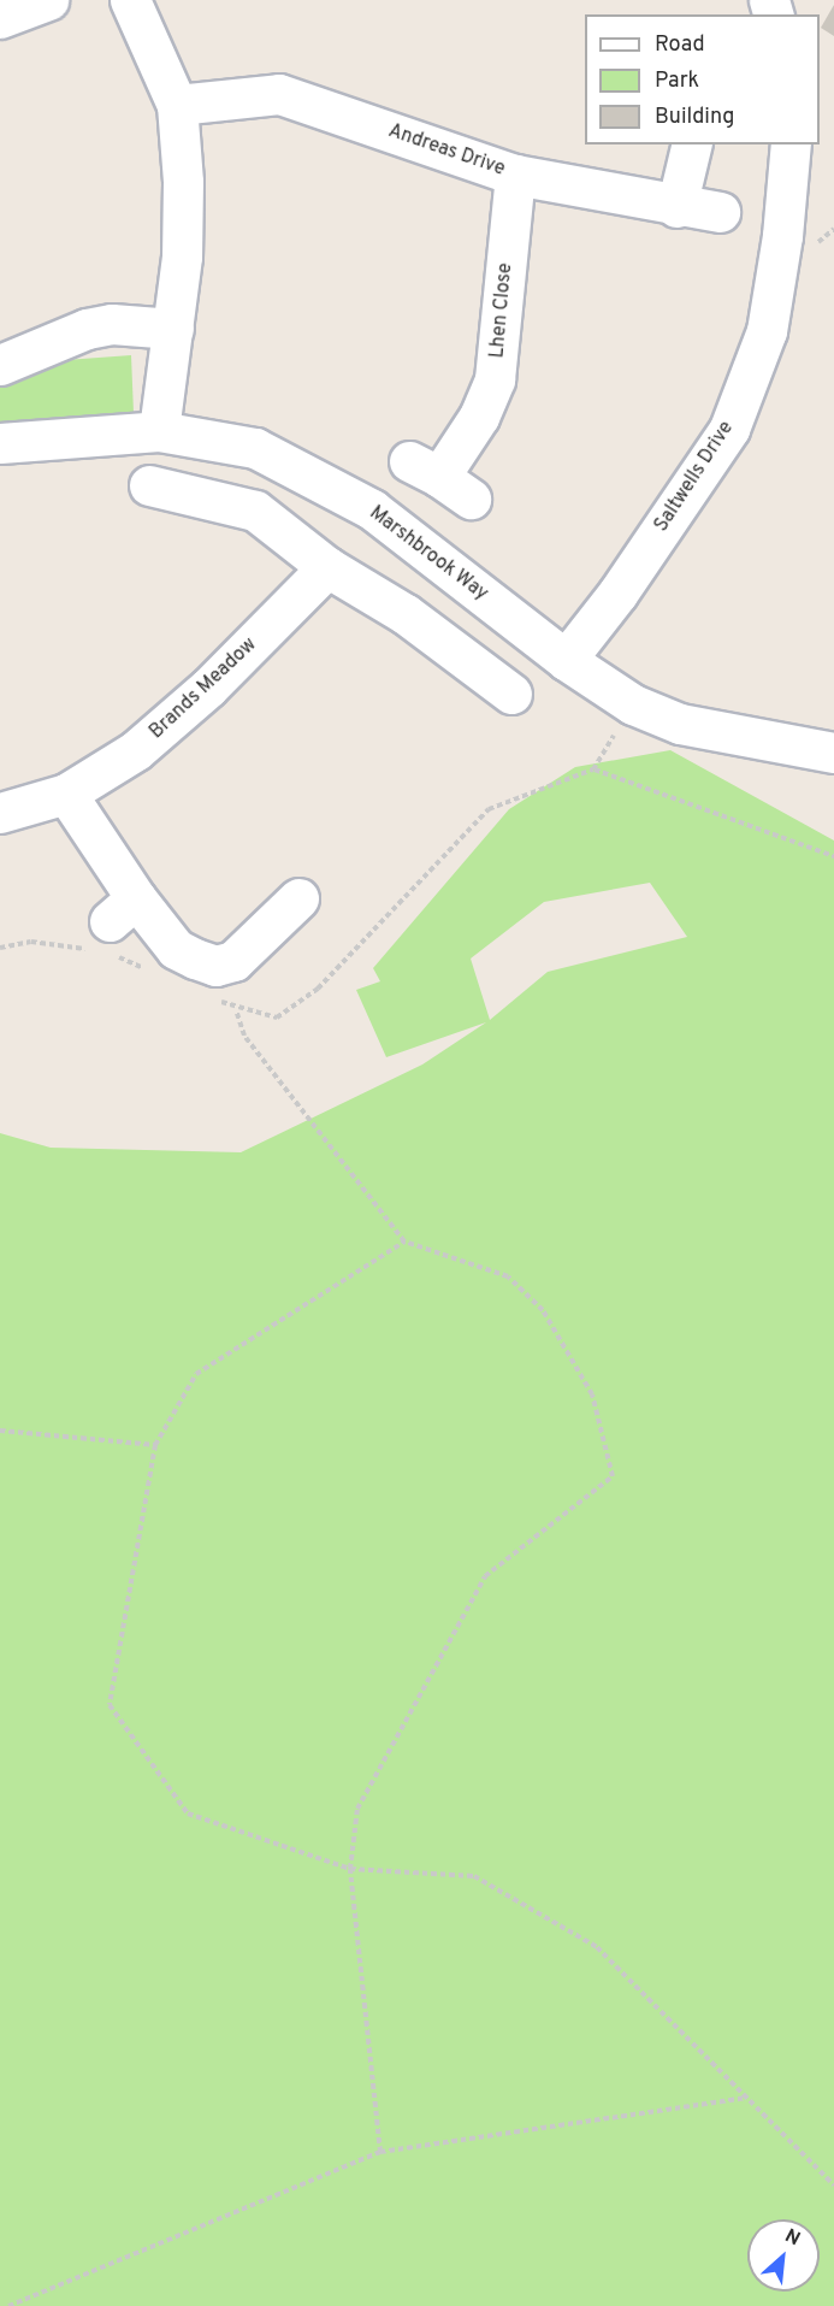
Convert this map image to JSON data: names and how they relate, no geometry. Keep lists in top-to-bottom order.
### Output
{
  "streets": {
    "street": [
      "Andreas Drive",
      "Lhen Close",
      "Saltwells Drive",
      "Marshbrook Way",
      "Brands Meadow"
    ]
  },
  "crossings": [
    ["Andreas Drive", "Lhen Close"],
    ["Saltwells Drive", "Marshbrook Way"]
  ],
  "legend": ["Road", "Park", "Building"],
  "north": "top right"
}
